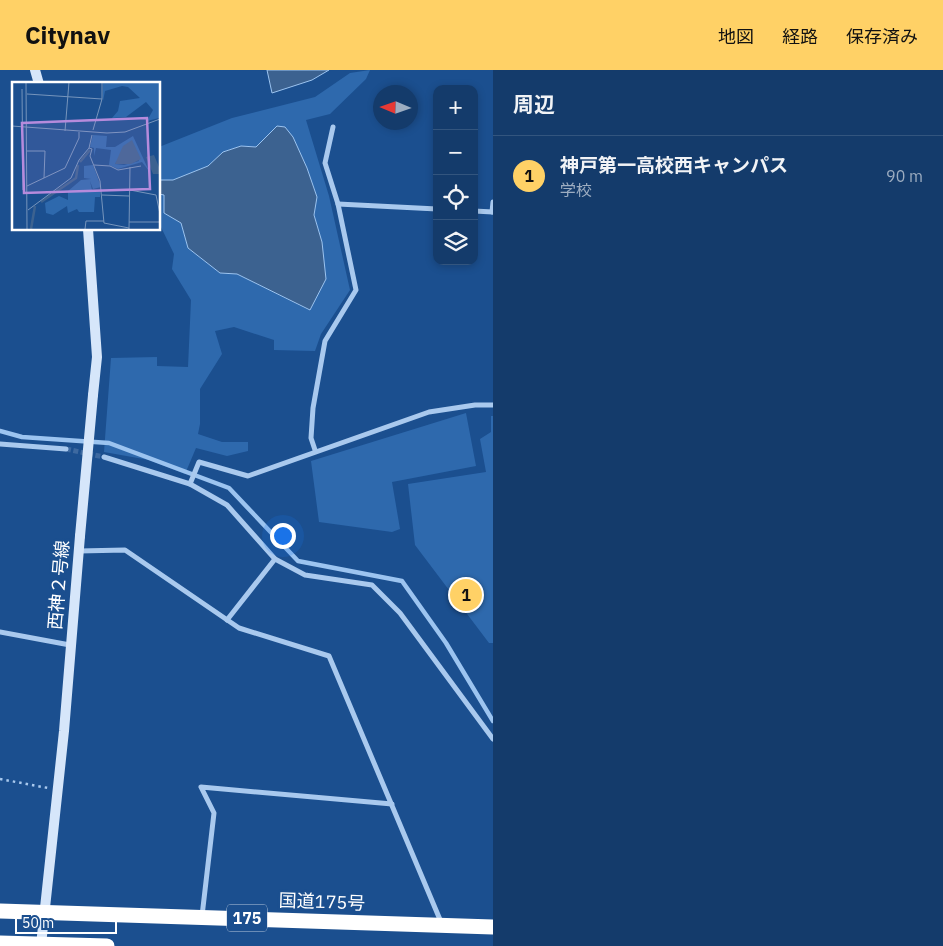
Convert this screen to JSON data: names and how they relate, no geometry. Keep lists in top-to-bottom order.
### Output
{
  "streets": {
    "highway": ["国道175号", "175"],
    "street": ["西神２号線"]
  },
  "crossings": [
    ["西神２号線", "国道175号"]
  ],
  "scale_bar": "50 m",
  "north": "left",
  "page": {
    "header": "Citynav",
    "nav": ["地図", "経路", "保存済み"],
    "heading": "周辺",
    "map_buttons": ["+", "−"],
    "list": [
      {
        "mark": "1",
        "name": "神戸第一高校西キャンパス",
        "note": "学校",
        "value": "90 m"
      }
    ],
    "pins": "1",
    "scale": "50 m"
  }
}
